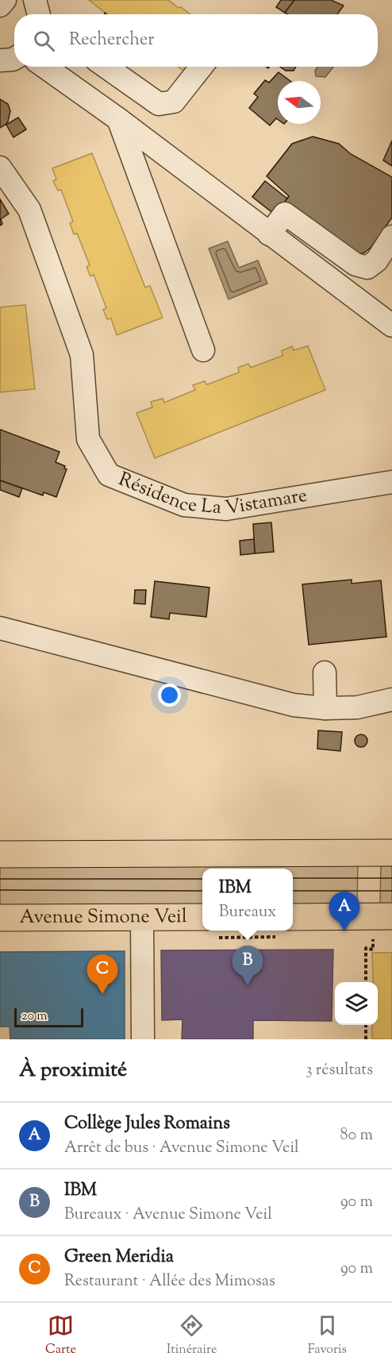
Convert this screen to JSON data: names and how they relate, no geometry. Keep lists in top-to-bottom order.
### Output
{
  "streets": {
    "main road": ["Avenue Simone Veil"],
    "street": ["Résidence La Vistamare"]
  },
  "scale_bar": "20 m",
  "north": "left",
  "page": {
    "search": "Rechercher",
    "popup": ["IBM", "Bureaux"],
    "pins": ["A", "B", "C"],
    "scale": "20 m",
    "heading": ["À proximité", "3 résultats"],
    "list": [
      {
        "mark": "A",
        "name": "Collège Jules Romains",
        "note": "Arrêt de bus · Avenue Simone Veil",
        "value": "80 m"
      },
      {
        "mark": "B",
        "name": "IBM",
        "note": "Bureaux · Avenue Simone Veil",
        "value": "90 m"
      },
      {
        "mark": "C",
        "name": "Green Meridia",
        "note": "Restaurant · Allée des Mimosas",
        "value": "90 m"
      }
    ],
    "nav": ["Carte", "Itinéraire", "Favoris"]
  }
}
